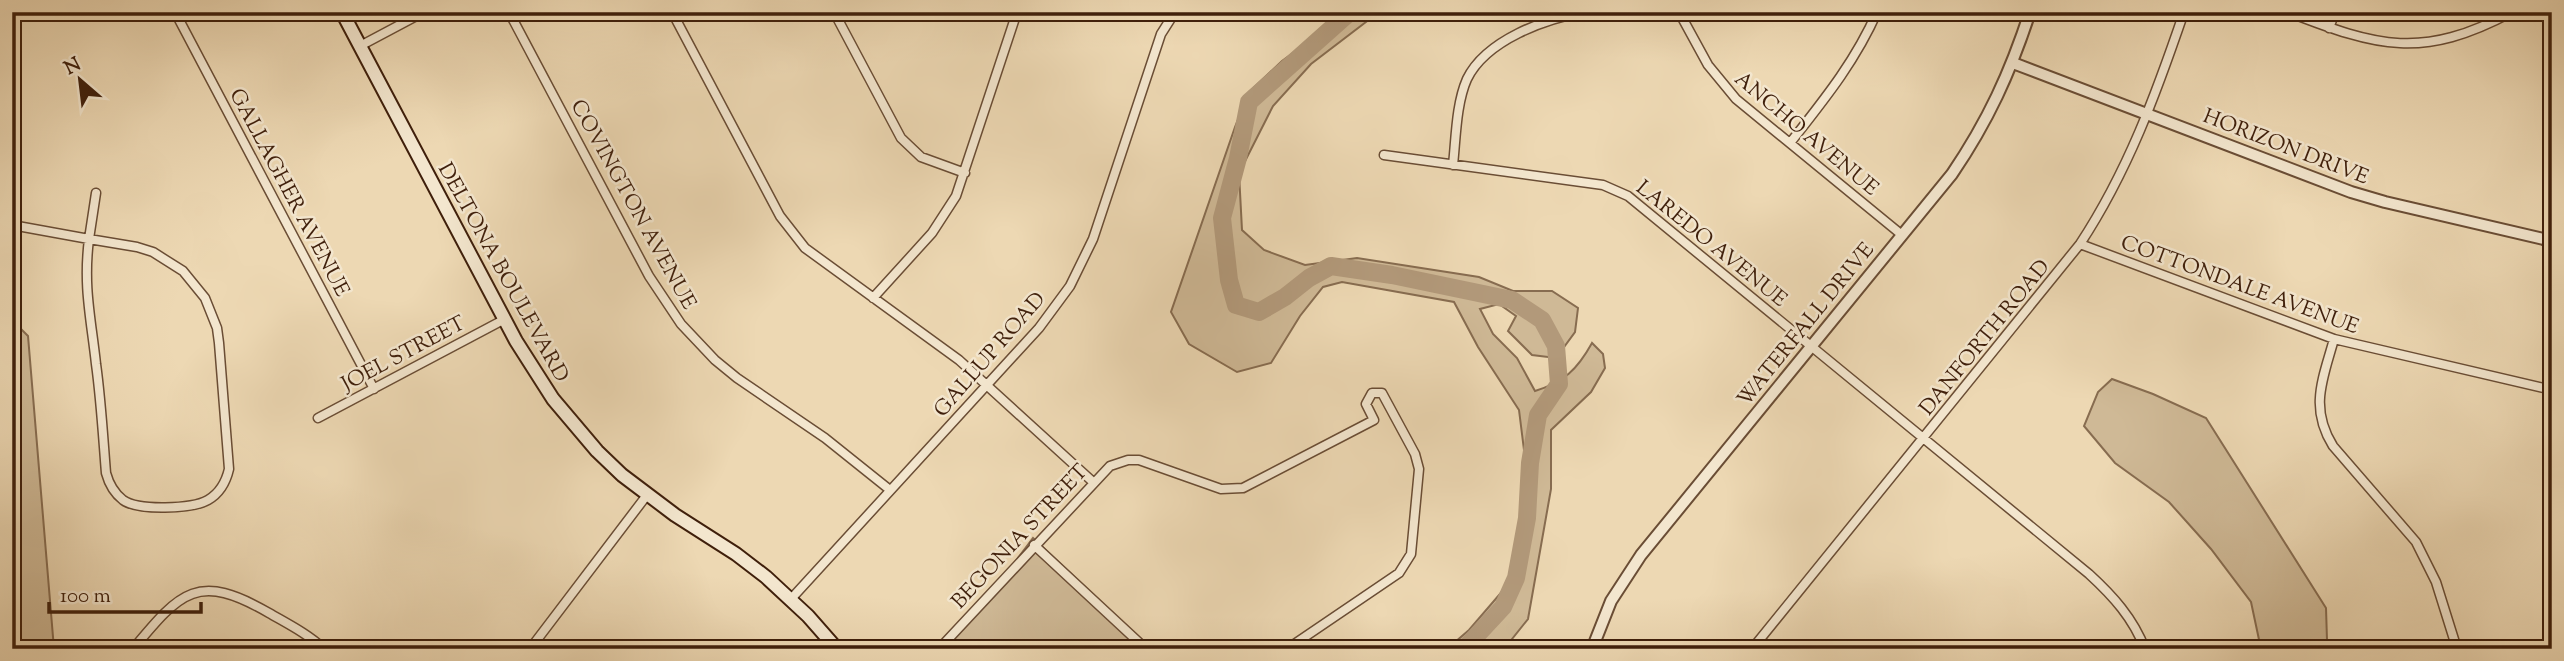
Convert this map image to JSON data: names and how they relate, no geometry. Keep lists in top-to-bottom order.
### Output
{
  "streets": {
    "main road": ["DELTONA BOULEVARD"],
    "street": [
      "ANCHO AVENUE",
      "HORIZON DRIVE",
      "GALLAGHER AVENUE",
      "COVINGTON AVENUE",
      "LAREDO AVENUE",
      "COTTONDALE AVENUE",
      "WATERFALL DRIVE",
      "DANFORTH ROAD",
      "JOEL STREET",
      "GALLUP ROAD",
      "BEGONIA STREET"
    ]
  },
  "crossings": [
    ["ANCHO AVENUE", "WATERFALL DRIVE"],
    ["HORIZON DRIVE", "WATERFALL DRIVE"],
    ["HORIZON DRIVE", "DANFORTH ROAD"],
    ["GALLAGHER AVENUE", "JOEL STREET"],
    ["COVINGTON AVENUE", "GALLUP ROAD"],
    ["LAREDO AVENUE", "WATERFALL DRIVE"],
    ["LAREDO AVENUE", "DANFORTH ROAD"],
    ["DELTONA BOULEVARD", "JOEL STREET"],
    ["DELTONA BOULEVARD", "GALLUP ROAD"],
    ["COTTONDALE AVENUE", "DANFORTH ROAD"]
  ],
  "scale_bar": "100 m",
  "north": "top left"
}
